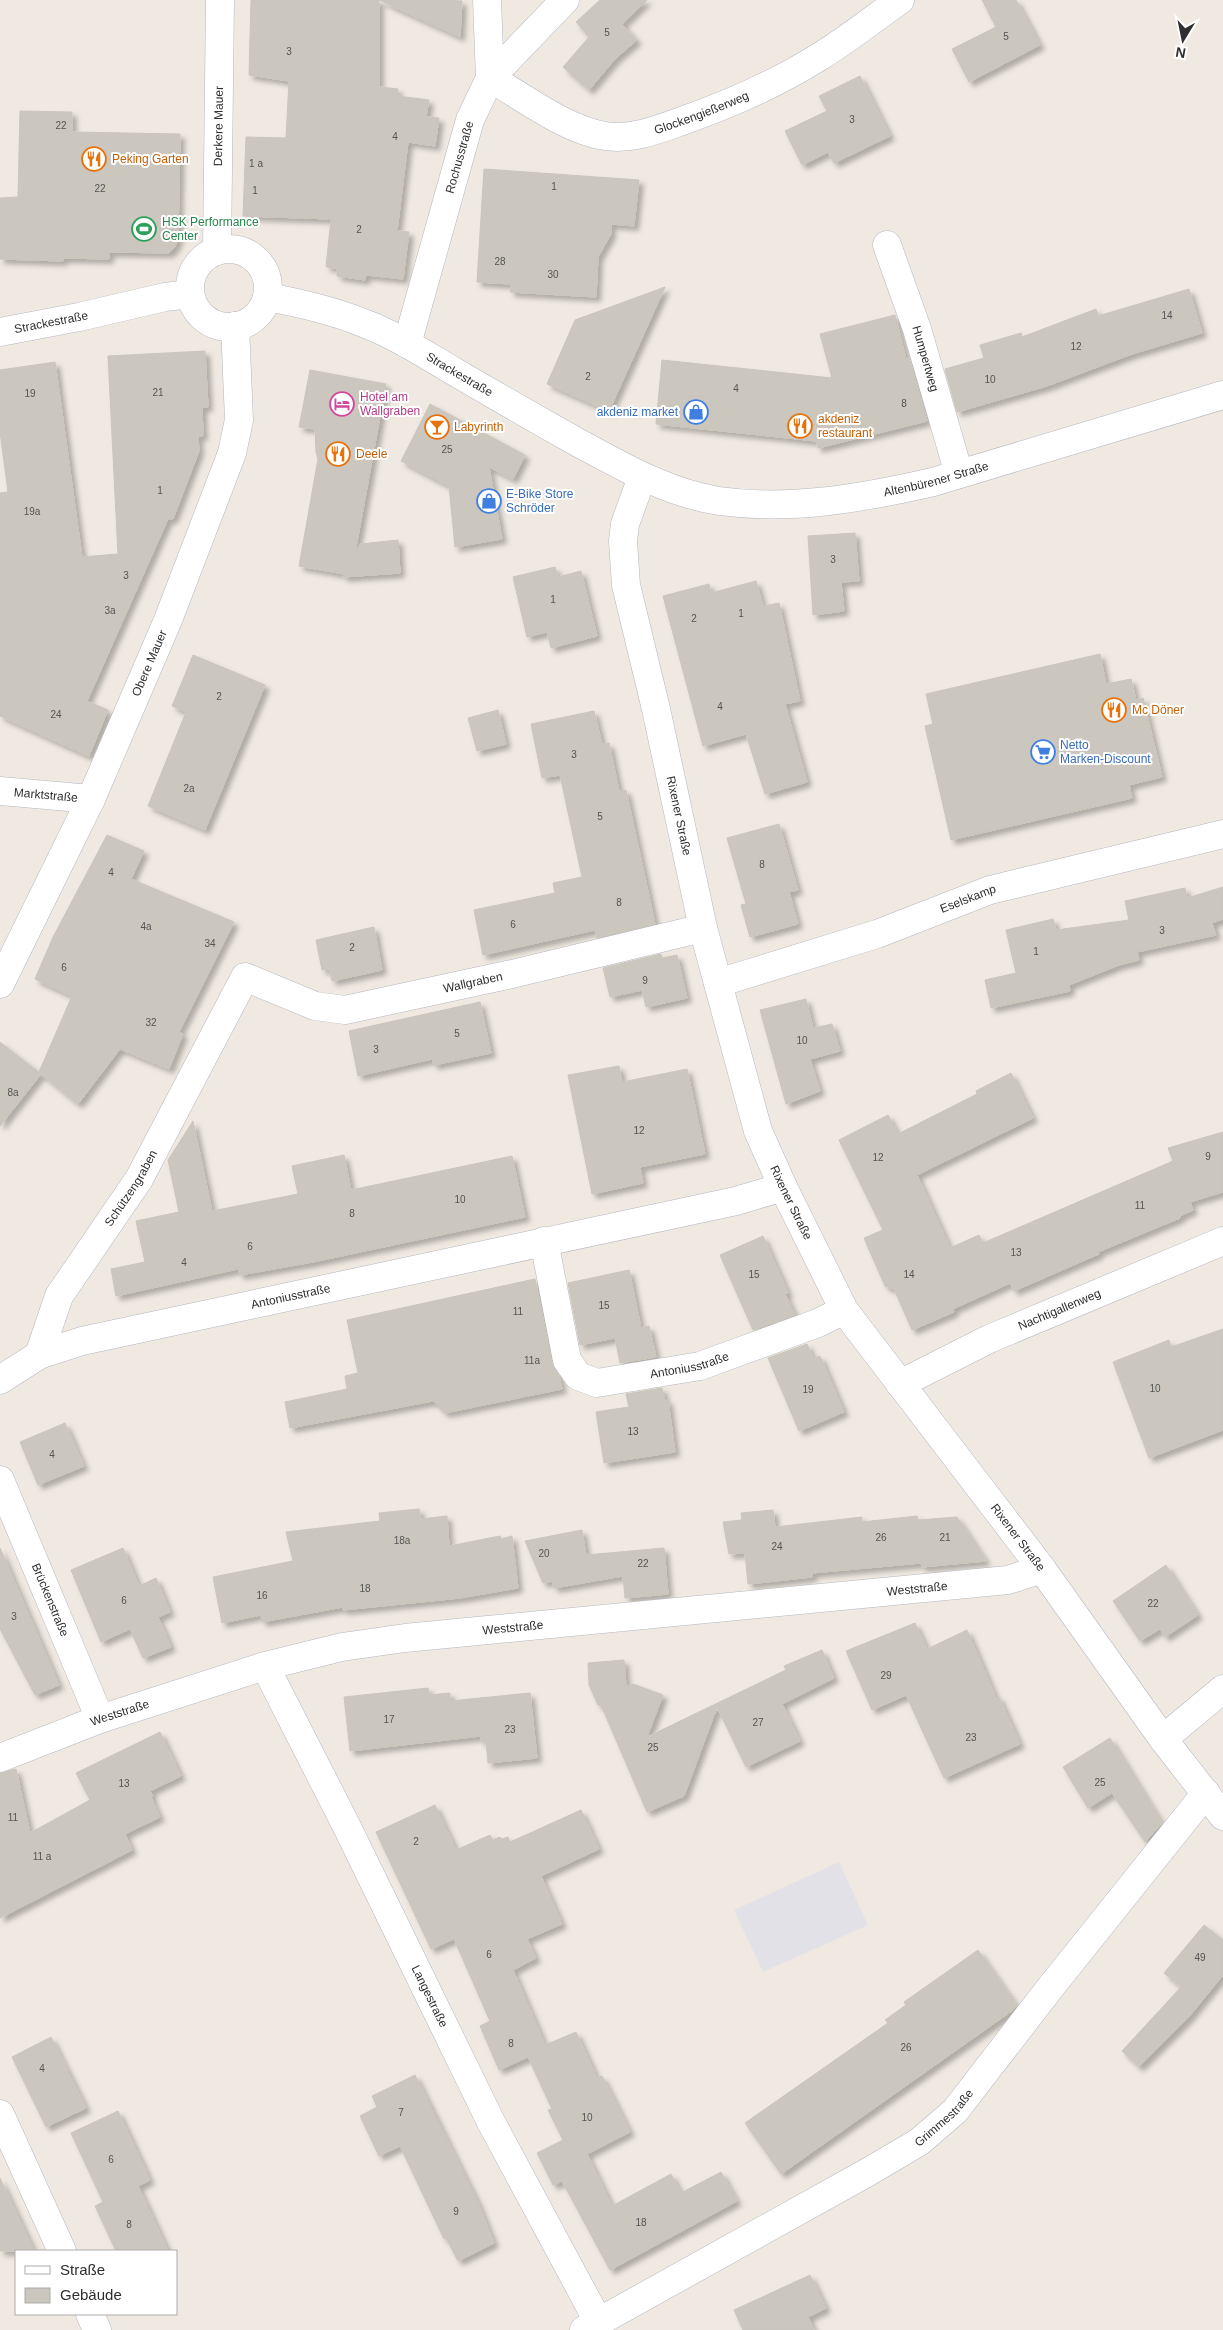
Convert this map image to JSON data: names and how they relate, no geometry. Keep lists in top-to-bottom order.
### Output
{
  "streets": {
    "street": [
      "Glockengießerweg",
      "Derkere Mauer",
      "Rochusstraße",
      "Strackestraße",
      "Humpertweg",
      "Altenbürener Straße",
      "Obere Mauer",
      "Marktstraße",
      "Rixener Straße",
      "Eselskamp",
      "Wallgraben",
      "Schützengraben",
      "Antoniusstraße",
      "Nachtigallenweg",
      "Weststraße",
      "Brückenstraße",
      "Langestraße",
      "Grimmestraße"
    ]
  },
  "crossings": [
    ["Glockengießerweg", "Rochusstraße"],
    ["Derkere Mauer", "Strackestraße"],
    ["Derkere Mauer", "Obere Mauer"],
    ["Rochusstraße", "Strackestraße"],
    ["Strackestraße", "Altenbürener Straße"],
    ["Strackestraße", "Obere Mauer"],
    ["Strackestraße", "Rixener Straße"],
    ["Humpertweg", "Altenbürener Straße"],
    ["Altenbürener Straße", "Rixener Straße"],
    ["Obere Mauer", "Marktstraße"],
    ["Rixener Straße", "Eselskamp"],
    ["Rixener Straße", "Wallgraben"],
    ["Rixener Straße", "Antoniusstraße"],
    ["Rixener Straße", "Nachtigallenweg"],
    ["Rixener Straße", "Weststraße"],
    ["Rixener Straße", "Grimmestraße"],
    ["Wallgraben", "Schützengraben"],
    ["Schützengraben", "Antoniusstraße"],
    ["Weststraße", "Brückenstraße"],
    ["Weststraße", "Langestraße"],
    ["Langestraße", "Grimmestraße"]
  ],
  "places": {
    "restaurant": [
      "Peking Garten",
      "akdeniz restaurant",
      "Deele",
      "Mc Döner"
    ],
    "sports": ["HSK Performance Center"],
    "hotel": ["Hotel am Wallgraben"],
    "shop": ["akdeniz market", "E-Bike Store Schröder"],
    "bar": ["Labyrinth"],
    "supermarket": ["Netto Marken-Discount"]
  },
  "house_numbers": [
    "5",
    "5",
    "3",
    "3",
    "22",
    "4",
    "1 a",
    "1",
    "22",
    "1",
    "2",
    "28",
    "30",
    "14",
    "12",
    "2",
    "10",
    "4",
    "21",
    "19",
    "8",
    "25",
    "1",
    "19a",
    "3",
    "3",
    "1",
    "3a",
    "1",
    "2",
    "2",
    "4",
    "24",
    "3",
    "2a",
    "5",
    "8",
    "4",
    "8",
    "6",
    "4a",
    "3",
    "34",
    "2",
    "1",
    "6",
    "9",
    "32",
    "5",
    "10",
    "3",
    "8a",
    "12",
    "9",
    "12",
    "10",
    "11",
    "8",
    "6",
    "13",
    "4",
    "15",
    "14",
    "15",
    "11",
    "11a",
    "10",
    "19",
    "13",
    "4",
    "26",
    "21",
    "18a",
    "24",
    "20",
    "22",
    "18",
    "16",
    "6",
    "22",
    "3",
    "29",
    "17",
    "27",
    "23",
    "23",
    "25",
    "25",
    "13",
    "11",
    "2",
    "11 a",
    "6",
    "49",
    "8",
    "26",
    "4",
    "7",
    "10",
    "6",
    "9",
    "18",
    "8"
  ],
  "legend": ["Straße", "Gebäude"],
  "north": "bottom"
}
